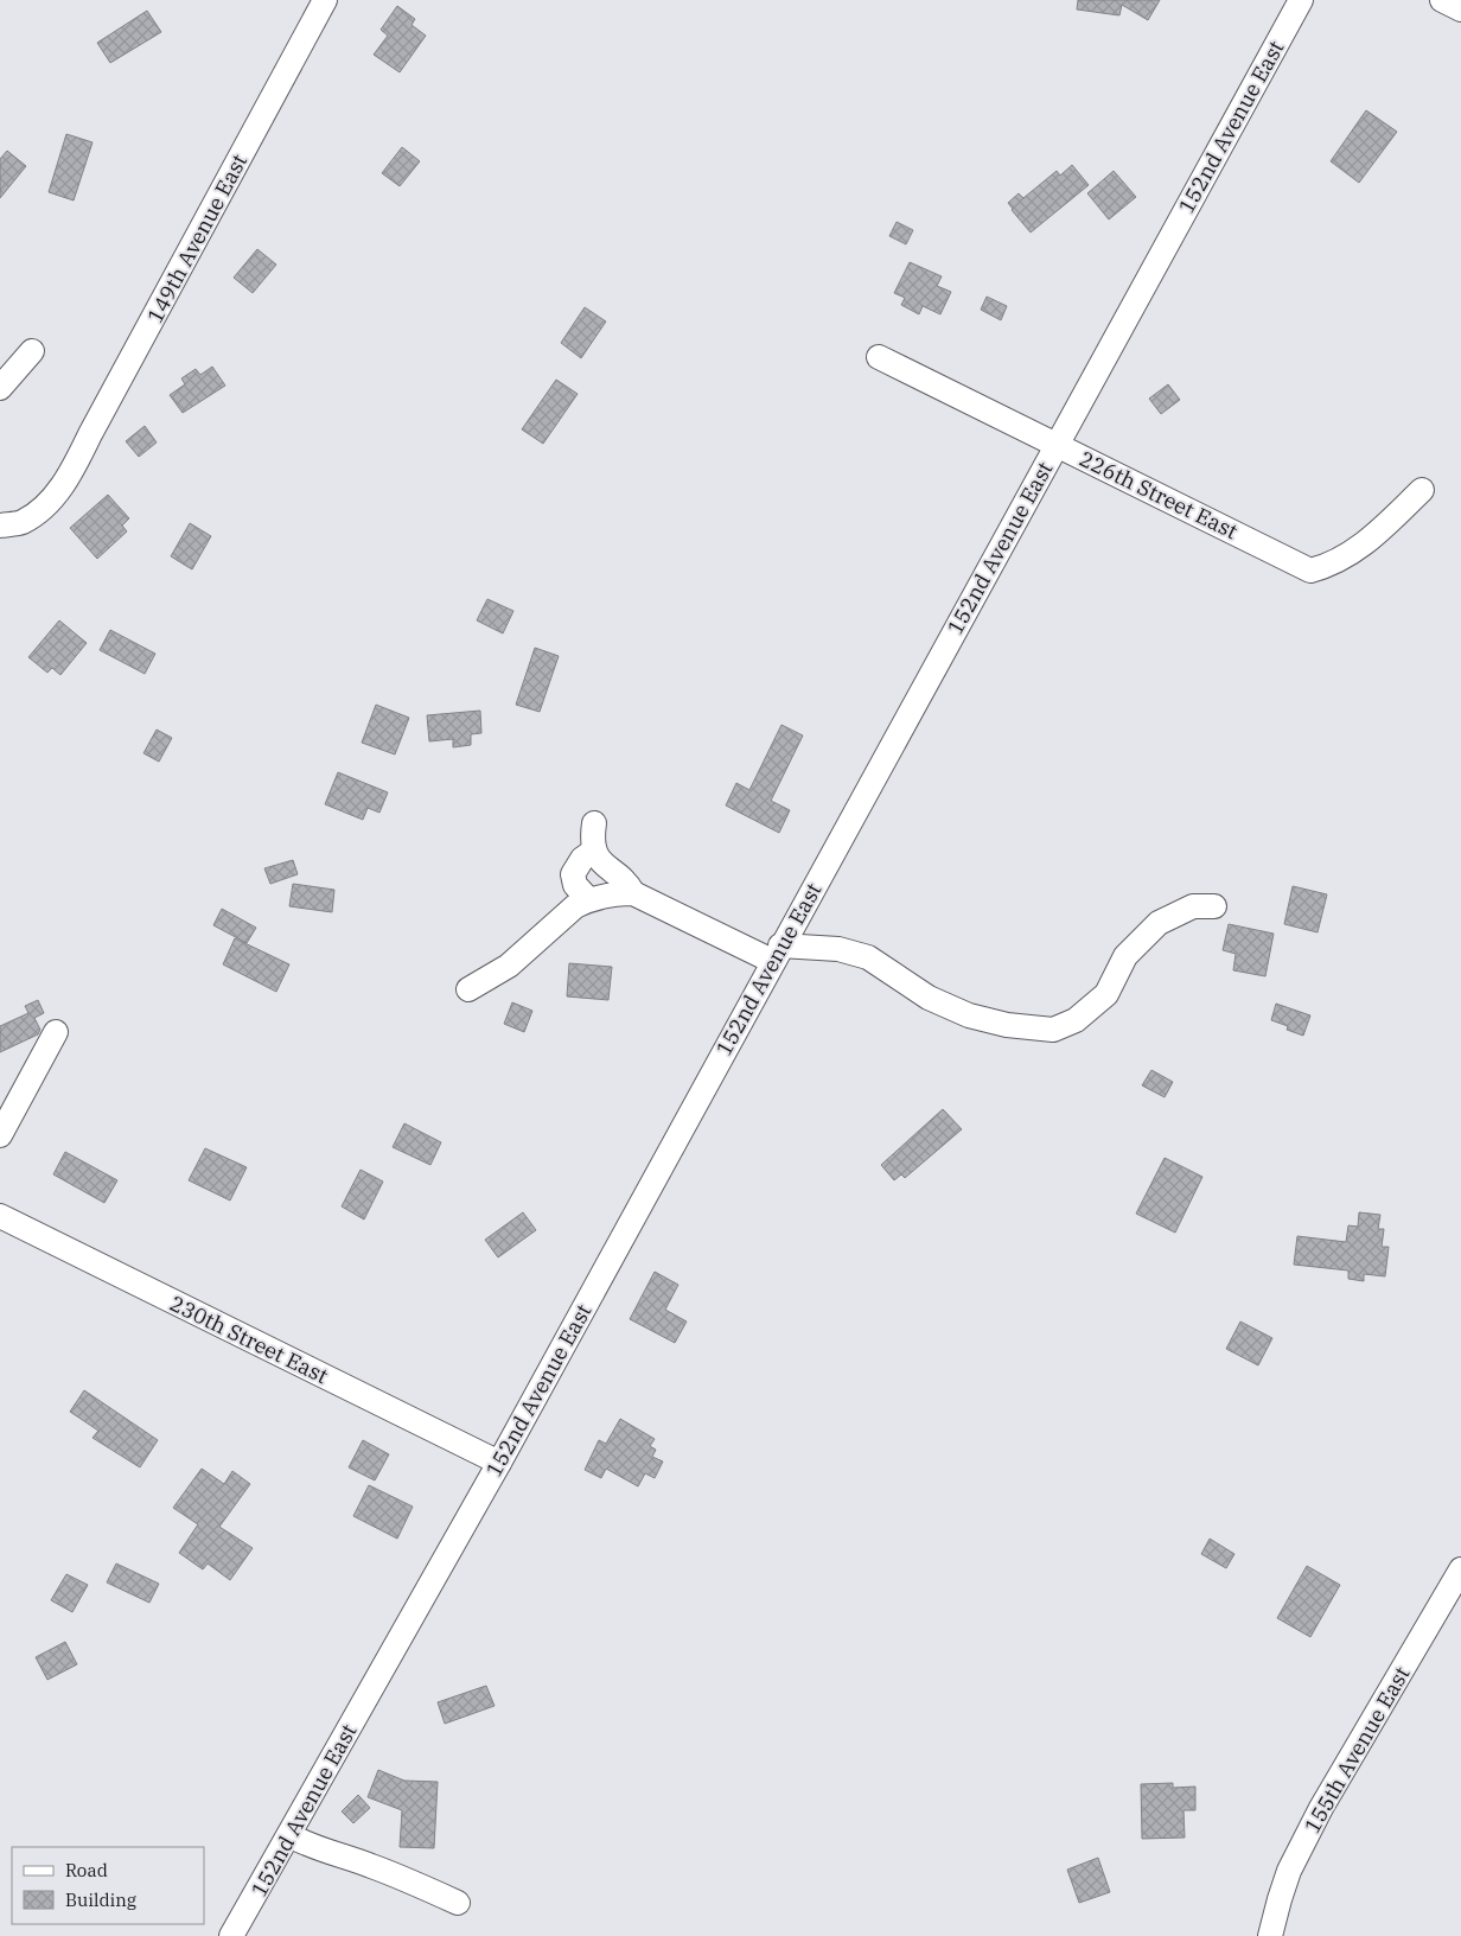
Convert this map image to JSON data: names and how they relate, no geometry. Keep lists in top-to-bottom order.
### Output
{
  "streets": {
    "street": [
      "152nd Avenue East",
      "149th Avenue East",
      "226th Street East",
      "230th Street East",
      "155th Avenue East"
    ]
  },
  "crossings": [
    ["152nd Avenue East", "226th Street East"],
    ["152nd Avenue East", "230th Street East"]
  ],
  "legend": ["Road", "Building"]
}
